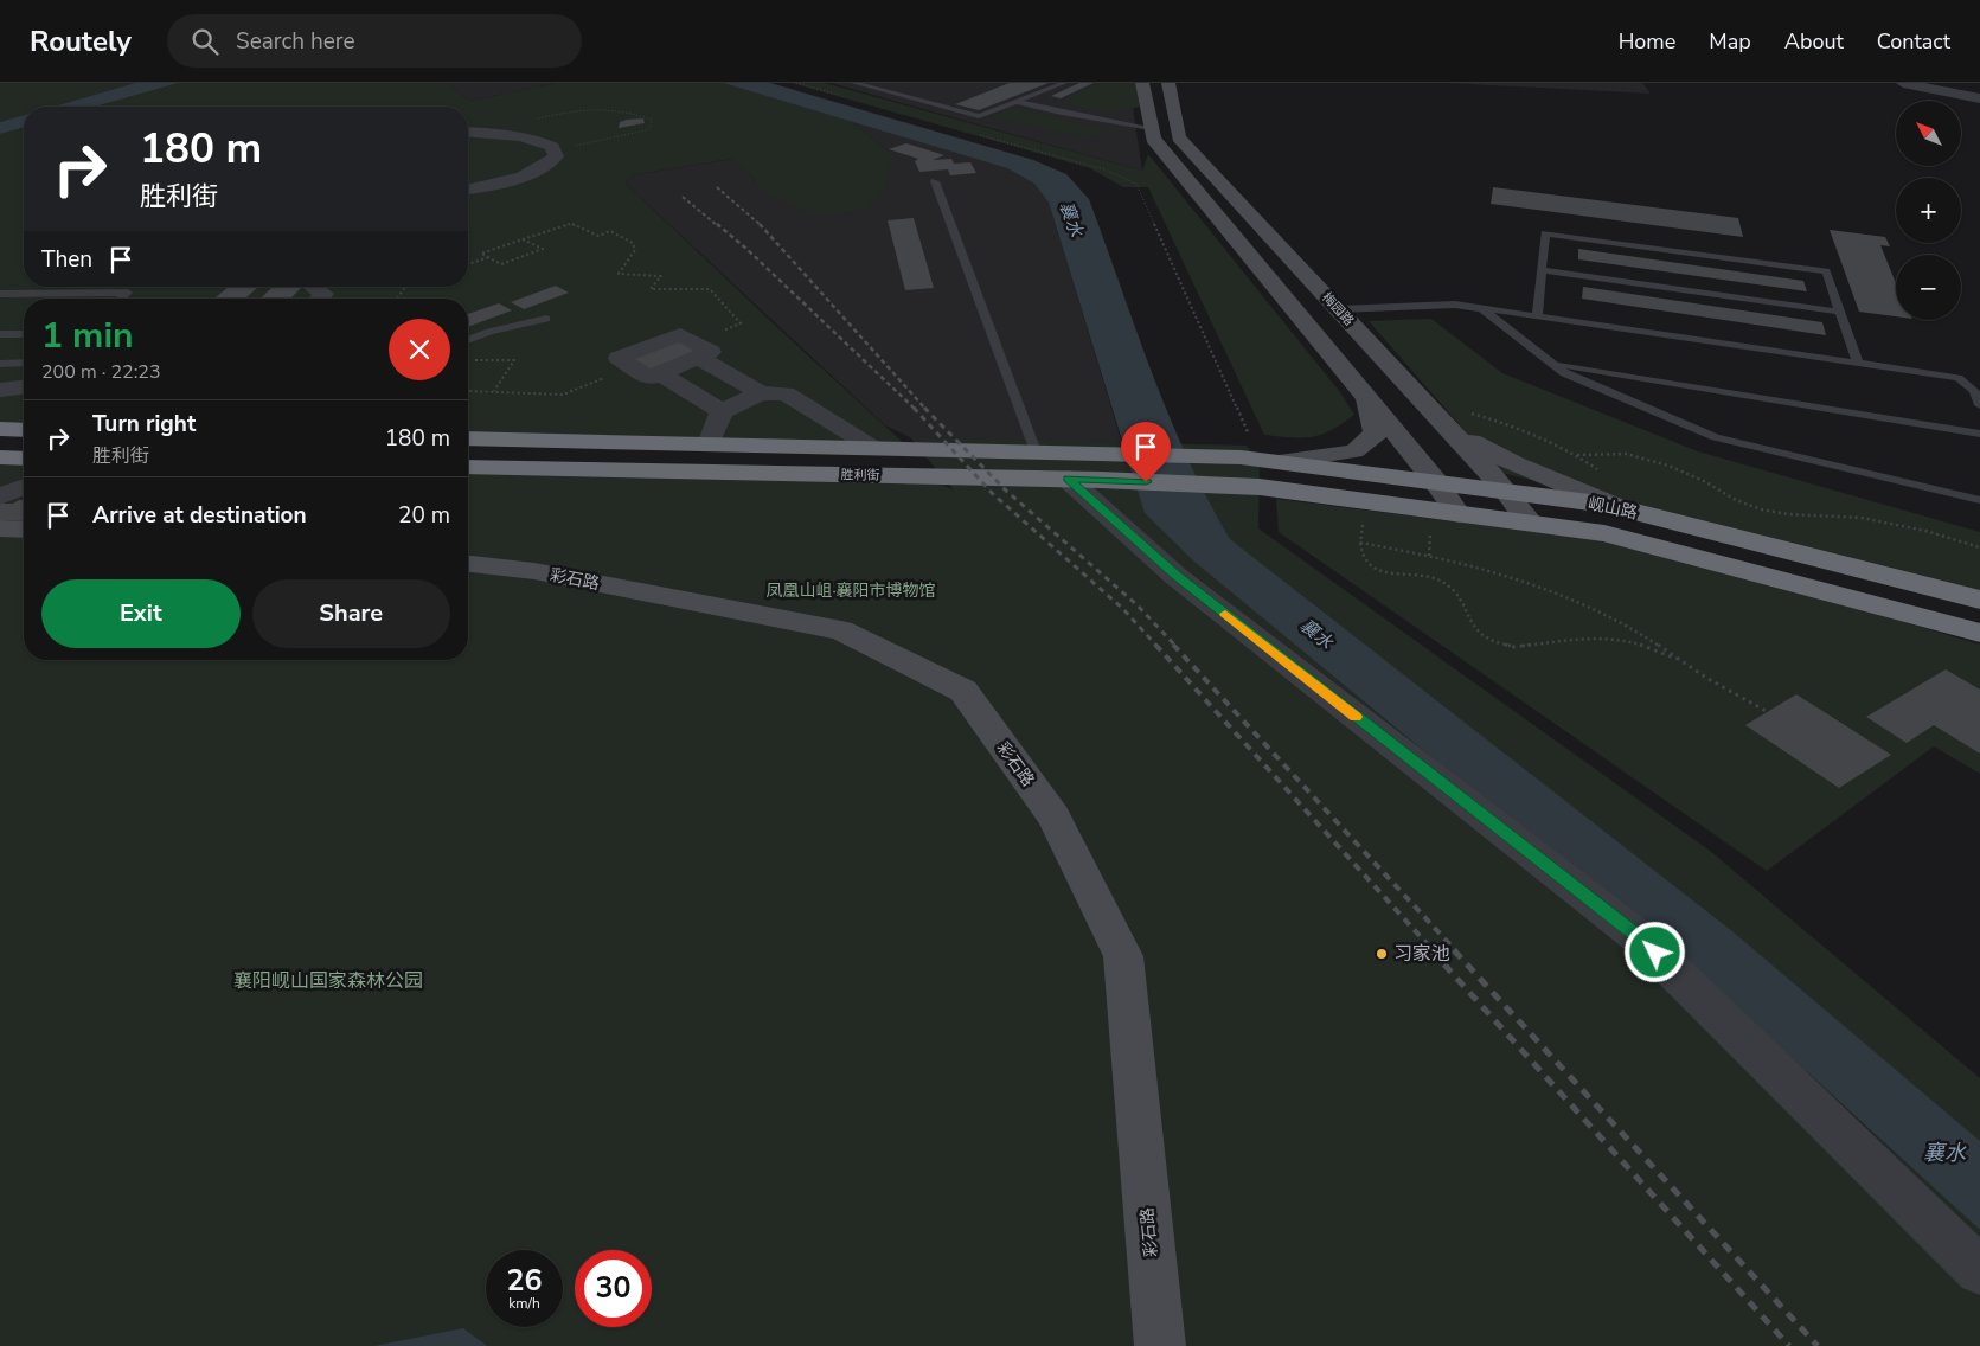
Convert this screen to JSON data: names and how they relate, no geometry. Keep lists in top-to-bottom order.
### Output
{
  "streets": {
    "highway": ["胜利街", "岘山路"],
    "main road": ["梅园路", "彩石路"]
  },
  "crossings": [
    ["梅园路", "岘山路"],
    ["胜利街", "岘山路"]
  ],
  "water": ["襄水"],
  "parks": ["凤凰山岨·襄阳市博物馆", "襄阳岘山国家森林公园"],
  "places": ["习家池"],
  "north": "top left",
  "page": {
    "header": "Routely",
    "search": "Search here",
    "nav": [
      "Home",
      "Map",
      "About",
      "Contact"
    ],
    "map_buttons": ["+", "−"],
    "turn": ["180 m", "胜利街"],
    "then": "Then",
    "heading": ["1 min", "200 m · 22:23"],
    "list": [
      {
        "name": "Turn right",
        "note": "胜利街",
        "value": "180 m"
      },
      {
        "name": "Arrive at destination",
        "value": "20 m"
      }
    ],
    "buttons": ["Exit", "Share"],
    "speed": "26 km/h",
    "limit": "30"
  }
}
